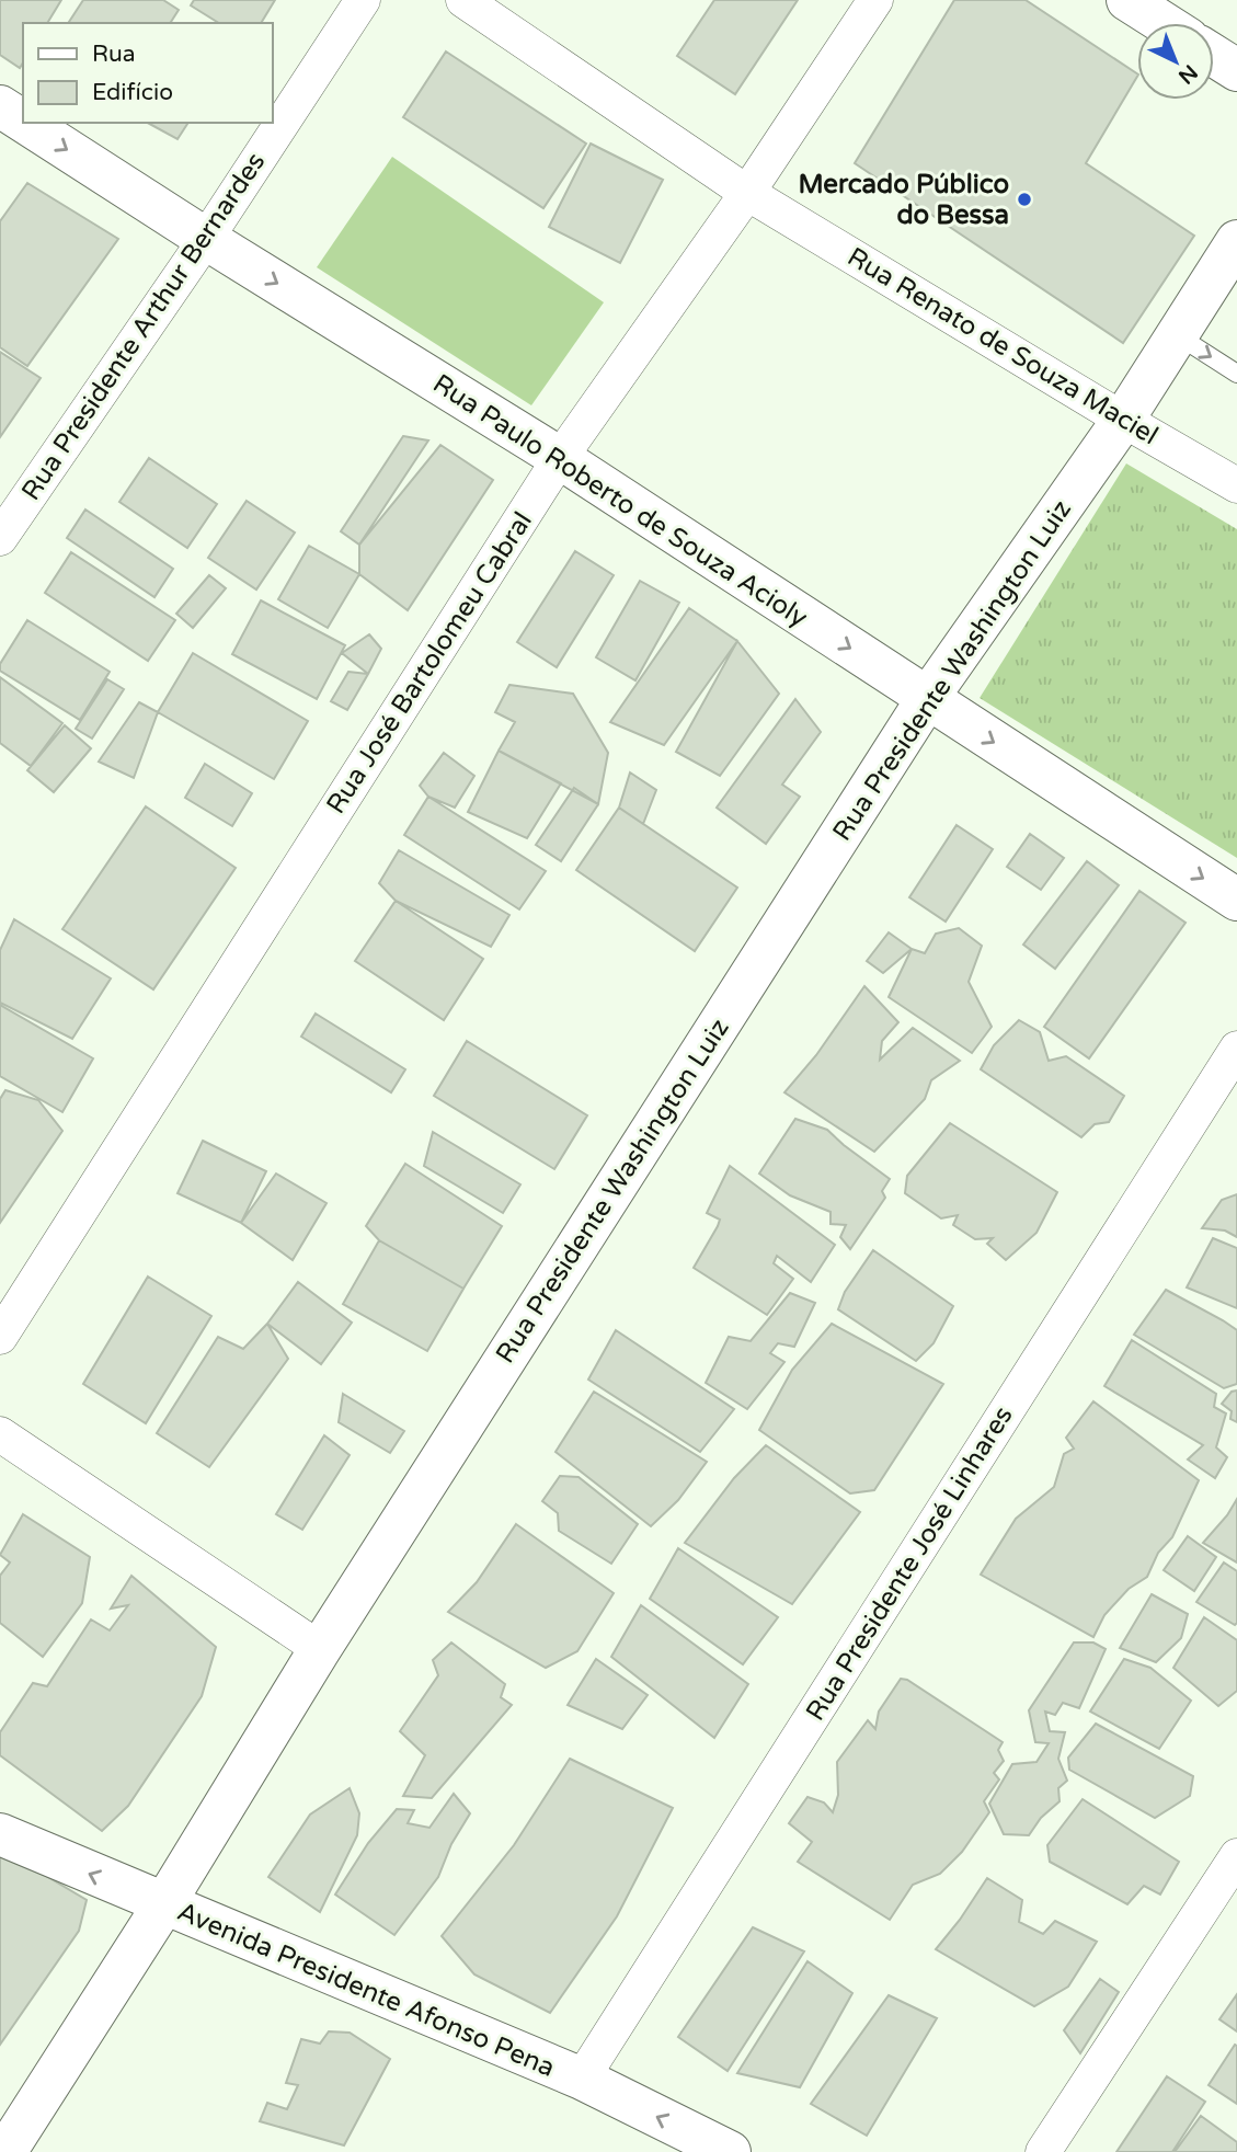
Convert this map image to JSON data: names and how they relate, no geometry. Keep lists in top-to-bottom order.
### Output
{
  "streets": {
    "main road": ["Rua Paulo Roberto de Souza Acioly", "Rua Presidente Washington Luiz", "Avenida Presidente Afonso Pena"],
    "street": [
      "Rua Presidente Arthur Bernardes",
      "Rua Renato de Souza Maciel",
      "Rua José Bartolomeu Cabral",
      "Rua Presidente José Linhares"
    ]
  },
  "crossings": [
    ["Rua Presidente Arthur Bernardes", "Rua Paulo Roberto de Souza Acioly"],
    ["Rua Renato de Souza Maciel", "Rua José Bartolomeu Cabral"],
    ["Rua Renato de Souza Maciel", "Rua Presidente Washington Luiz"],
    ["Rua Paulo Roberto de Souza Acioly", "Rua José Bartolomeu Cabral"],
    ["Rua Paulo Roberto de Souza Acioly", "Rua Presidente Washington Luiz"],
    ["Rua Presidente Washington Luiz", "Avenida Presidente Afonso Pena"],
    ["Rua Presidente José Linhares", "Avenida Presidente Afonso Pena"]
  ],
  "one_way": ["Rua Paulo Roberto de Souza Acioly", "Avenida Presidente Afonso Pena"],
  "places": ["Mercado Público do Bessa"],
  "legend": ["Rua", "Edifício"],
  "north": "bottom right"
}
